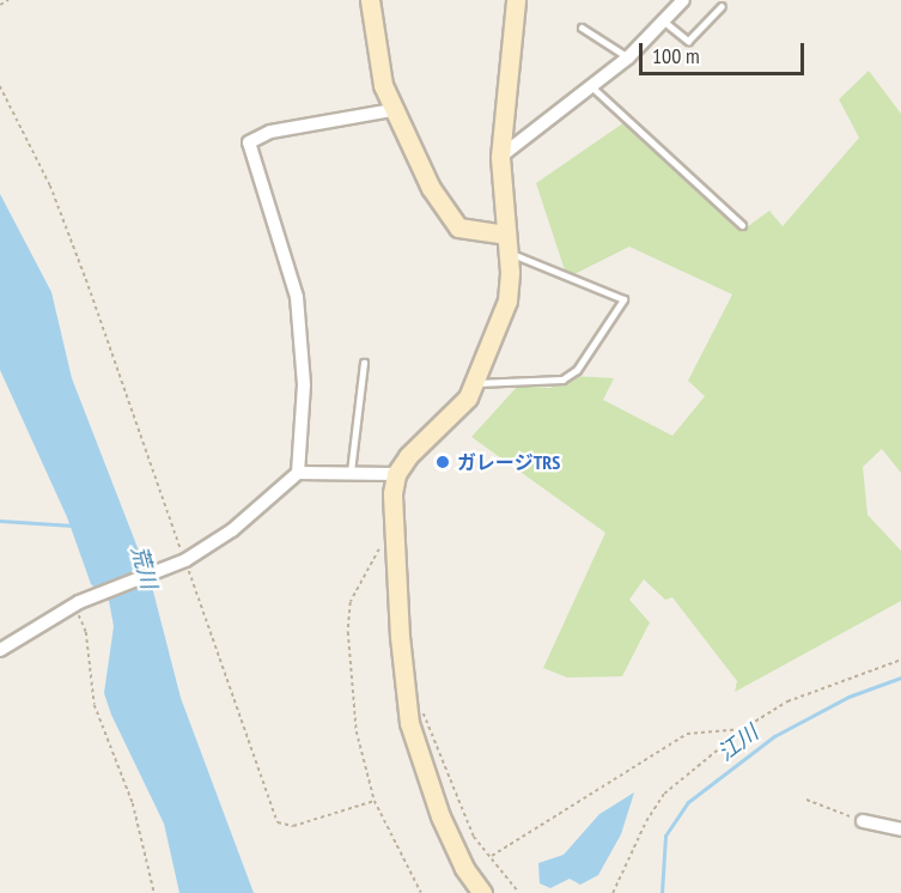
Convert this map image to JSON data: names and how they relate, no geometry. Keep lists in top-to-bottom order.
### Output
{
  "water": ["荒川", "江川"],
  "places": ["ガレージTRS"],
  "scale_bar": "100 m"
}
